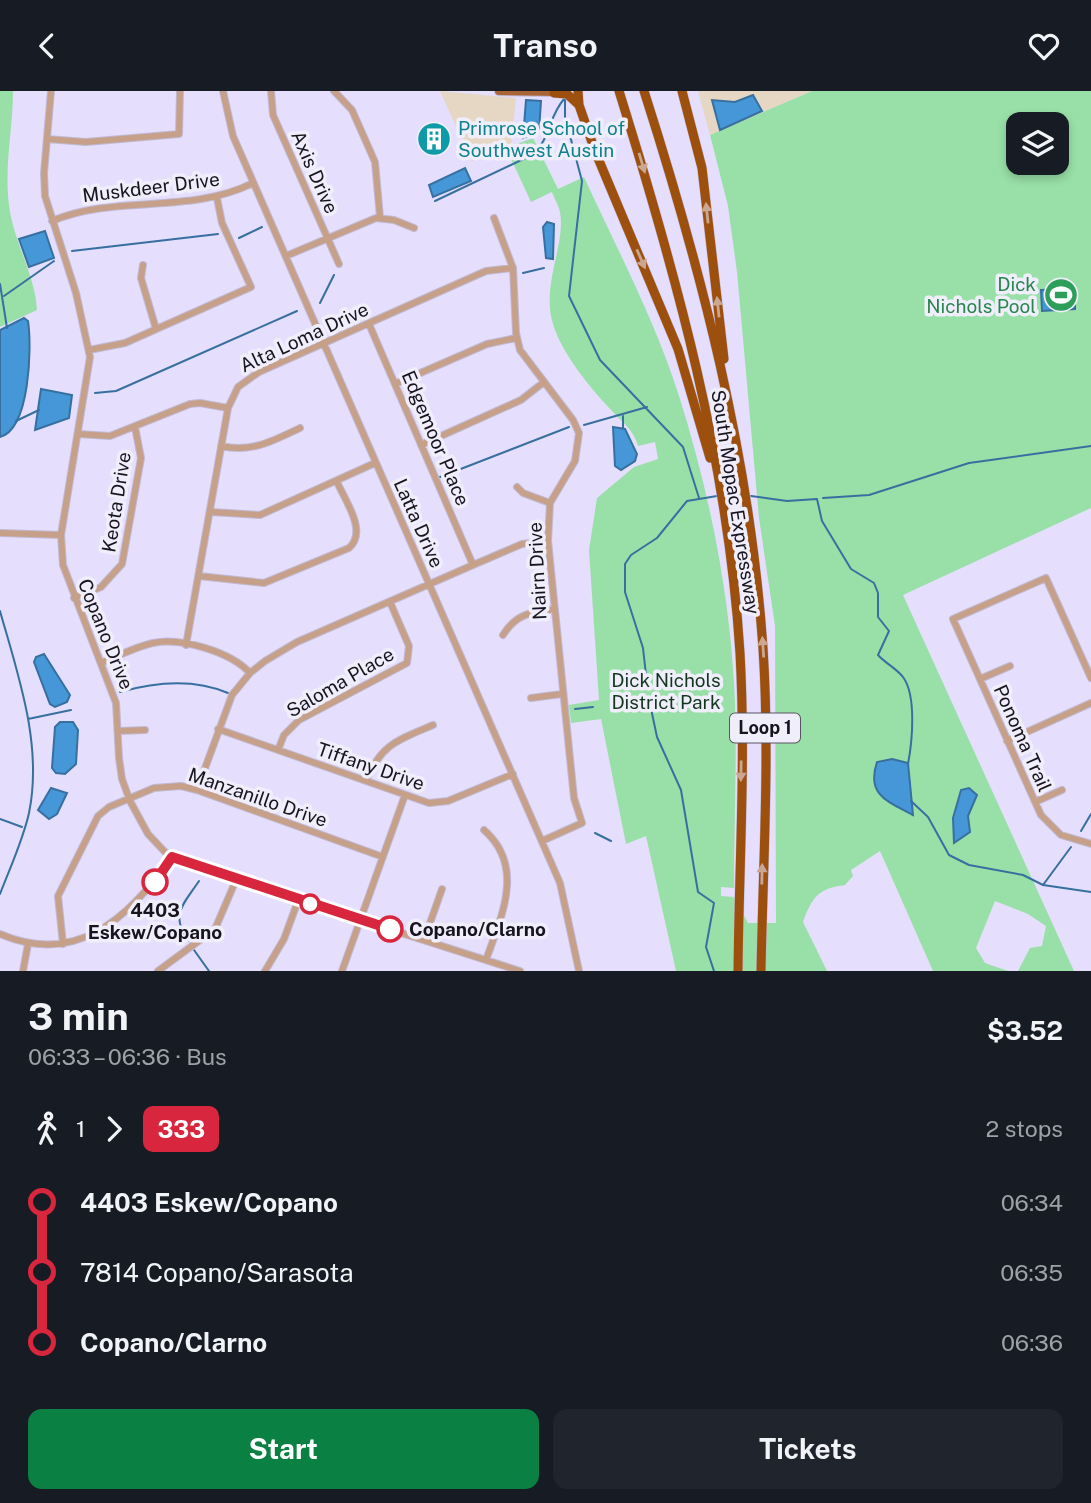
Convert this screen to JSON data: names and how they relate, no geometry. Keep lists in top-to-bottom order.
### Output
{
  "streets": {
    "highway": ["South Mopac Expressway", "Loop 1"],
    "street": [
      "Axis Drive",
      "Muskdeer Drive",
      "Alta Loma Drive",
      "Edgemoor Place",
      "Keota Drive",
      "Latta Drive",
      "Nairn Drive",
      "Copano Drive",
      "Saloma Place",
      "Ponoma Trail",
      "Tiffany Drive",
      "Manzanillo Drive"
    ]
  },
  "crossings": [
    ["Muskdeer Drive", "Latta Drive"],
    ["Muskdeer Drive", "Copano Drive"],
    ["Alta Loma Drive", "Edgemoor Place"],
    ["Alta Loma Drive", "Latta Drive"],
    ["Alta Loma Drive", "Nairn Drive"],
    ["Keota Drive", "Copano Drive"],
    ["Latta Drive", "Nairn Drive"],
    ["Latta Drive", "Tiffany Drive"],
    ["Copano Drive", "Manzanillo Drive"],
    ["Saloma Place", "Tiffany Drive"]
  ],
  "parks": ["Dick Nichols District Park"],
  "places": {
    "building": ["Primrose School of Southwest Austin"],
    "sports": ["Dick Nichols Pool"],
    "other": ["4403 Eskew/Copano", "Copano/Clarno"]
  },
  "lines": ["bus line 333"],
  "page": {
    "header": "Transo",
    "heading": ["3 min", "06:33 – 06:36 · Bus", "$3.52"],
    "legs": ["1", "333", "2 stops"],
    "list": [
      {
        "name": "4403 Eskew/Copano",
        "value": "06:34"
      },
      {
        "name": "7814 Copano/Sarasota",
        "value": "06:35"
      },
      {
        "name": "Copano/Clarno",
        "value": "06:36"
      }
    ],
    "buttons": ["Start", "Tickets"]
  }
}
